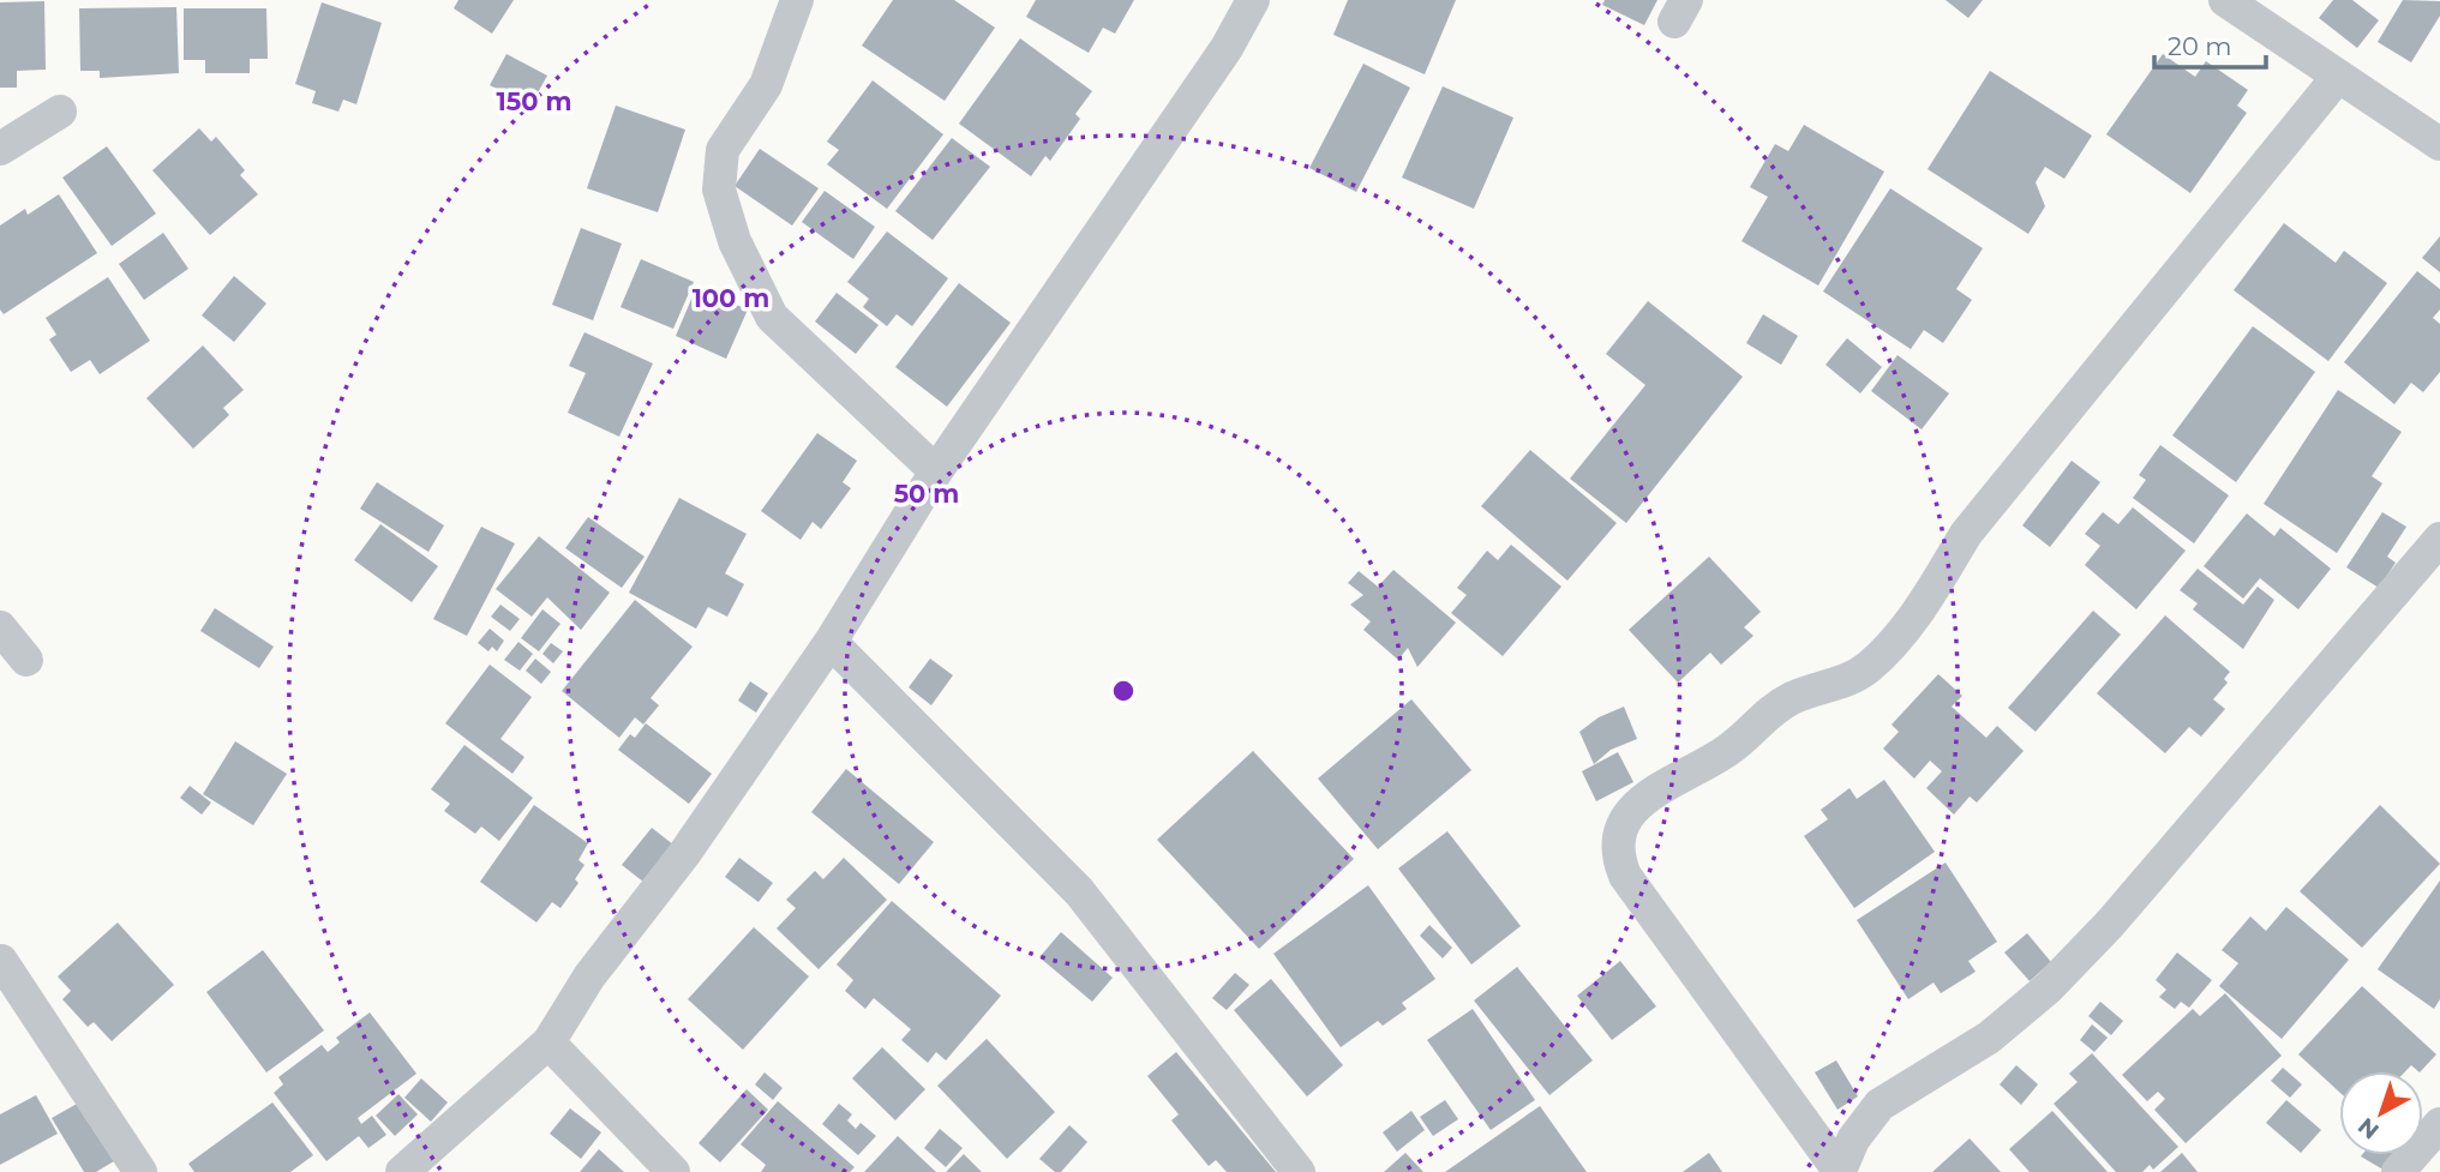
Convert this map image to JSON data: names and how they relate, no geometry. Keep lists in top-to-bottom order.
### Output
{
  "scale_bar": "20 m",
  "north": "bottom left",
  "rings": ["150 m", "100 m", "50 m"]
}
